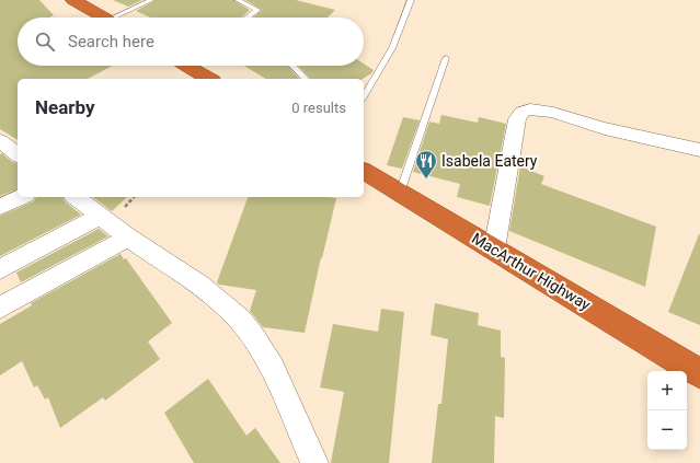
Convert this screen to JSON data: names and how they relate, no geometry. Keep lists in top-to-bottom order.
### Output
{
  "streets": {
    "highway": ["MacArthur Highway"]
  },
  "places": {
    "restaurant": ["Isabela Eatery"]
  },
  "page": {
    "search": "Search here",
    "heading": ["Nearby", "0 results"],
    "map_buttons": ["+", "−"]
  }
}
